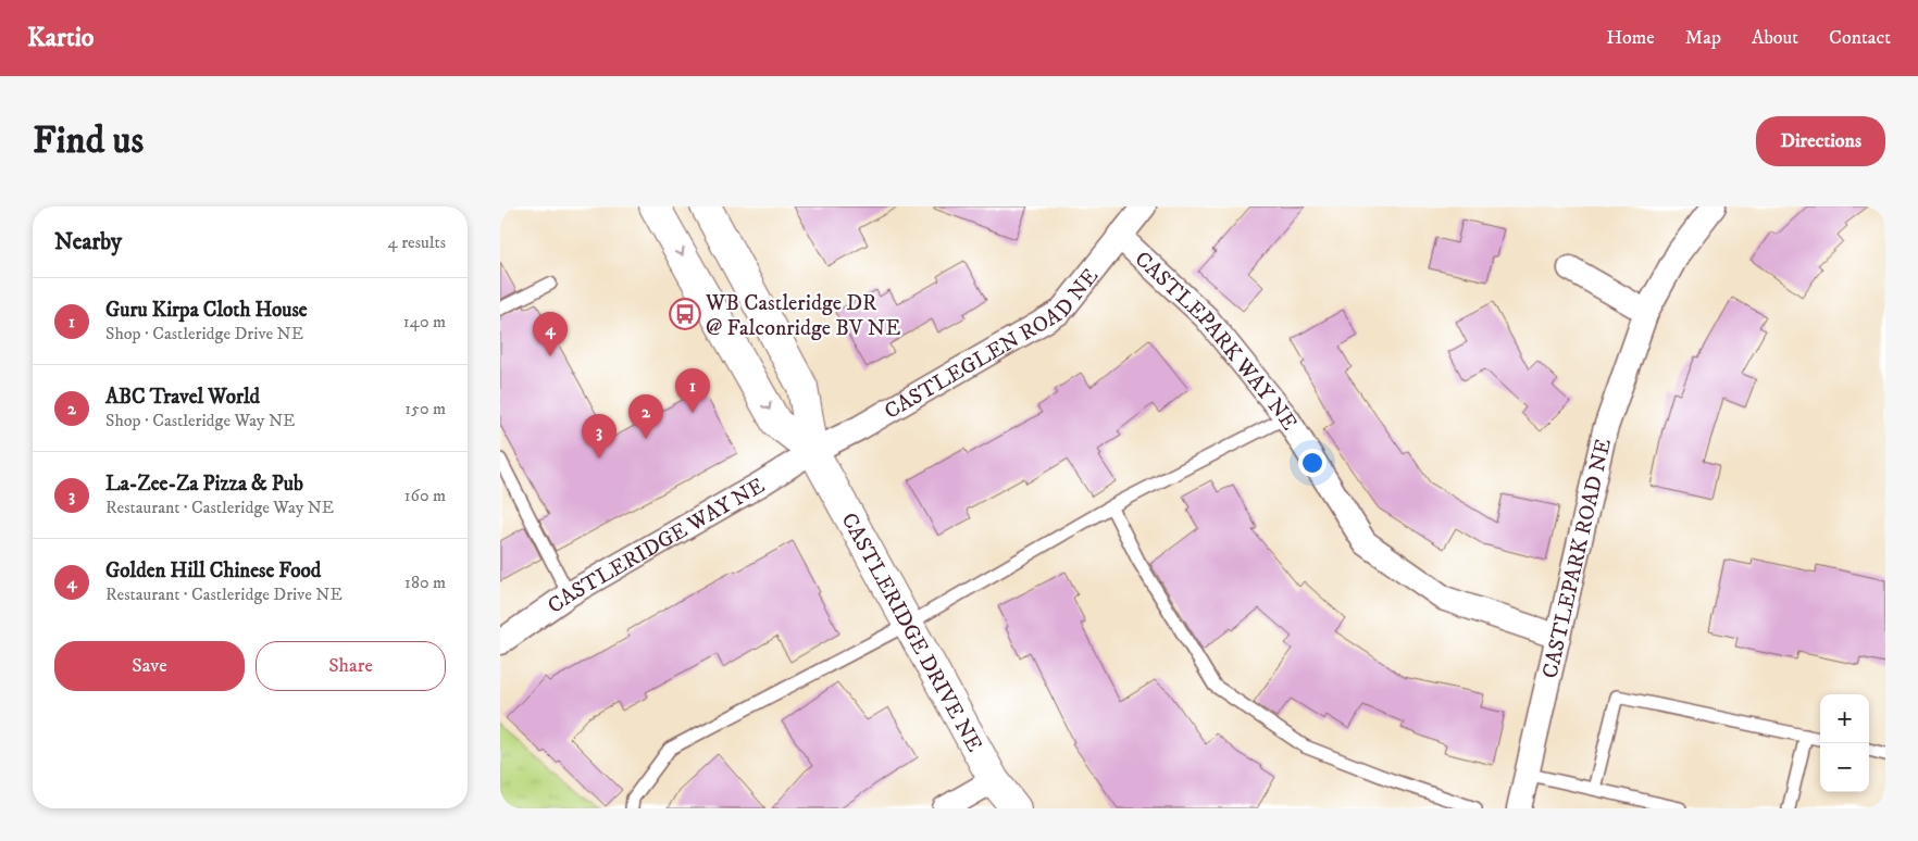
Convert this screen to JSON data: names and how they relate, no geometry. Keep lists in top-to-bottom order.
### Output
{
  "streets": {
    "street": [
      "CASTLEGLEN ROAD NE",
      "CASTLEPARK WAY NE",
      "CASTLERIDGE WAY NE",
      "CASTLEPARK ROAD NE",
      "CASTLERIDGE DRIVE NE"
    ]
  },
  "crossings": [
    ["CASTLEGLEN ROAD NE", "CASTLEPARK WAY NE"],
    ["CASTLEGLEN ROAD NE", "CASTLERIDGE WAY NE"],
    ["CASTLEGLEN ROAD NE", "CASTLERIDGE DRIVE NE"],
    ["CASTLEPARK WAY NE", "CASTLEPARK ROAD NE"],
    ["CASTLERIDGE WAY NE", "CASTLERIDGE DRIVE NE"]
  ],
  "places": {
    "bus stop": ["WB Castleridge DR @ Falconridge BV NE"]
  },
  "page": {
    "header": "Kartio",
    "nav": [
      "Home",
      "Map",
      "About",
      "Contact"
    ],
    "buttons": [
      "Directions",
      ["Save", "Share"]
    ],
    "title": "Find us",
    "heading": ["Nearby", "4 results"],
    "list": [
      {
        "mark": "1",
        "name": "Guru Kirpa Cloth House",
        "note": "Shop · Castleridge Drive NE",
        "value": "140 m"
      },
      {
        "mark": "2",
        "name": "ABC Travel World",
        "note": "Shop · Castleridge Way NE",
        "value": "150 m"
      },
      {
        "mark": "3",
        "name": "La-Zee-Za Pizza & Pub",
        "note": "Restaurant · Castleridge Way NE",
        "value": "160 m"
      },
      {
        "mark": "4",
        "name": "Golden Hill Chinese Food",
        "note": "Restaurant · Castleridge Drive NE",
        "value": "180 m"
      }
    ],
    "pins": [
      "4",
      "1",
      "2",
      "3"
    ],
    "map_buttons": ["+", "−"]
  }
}
